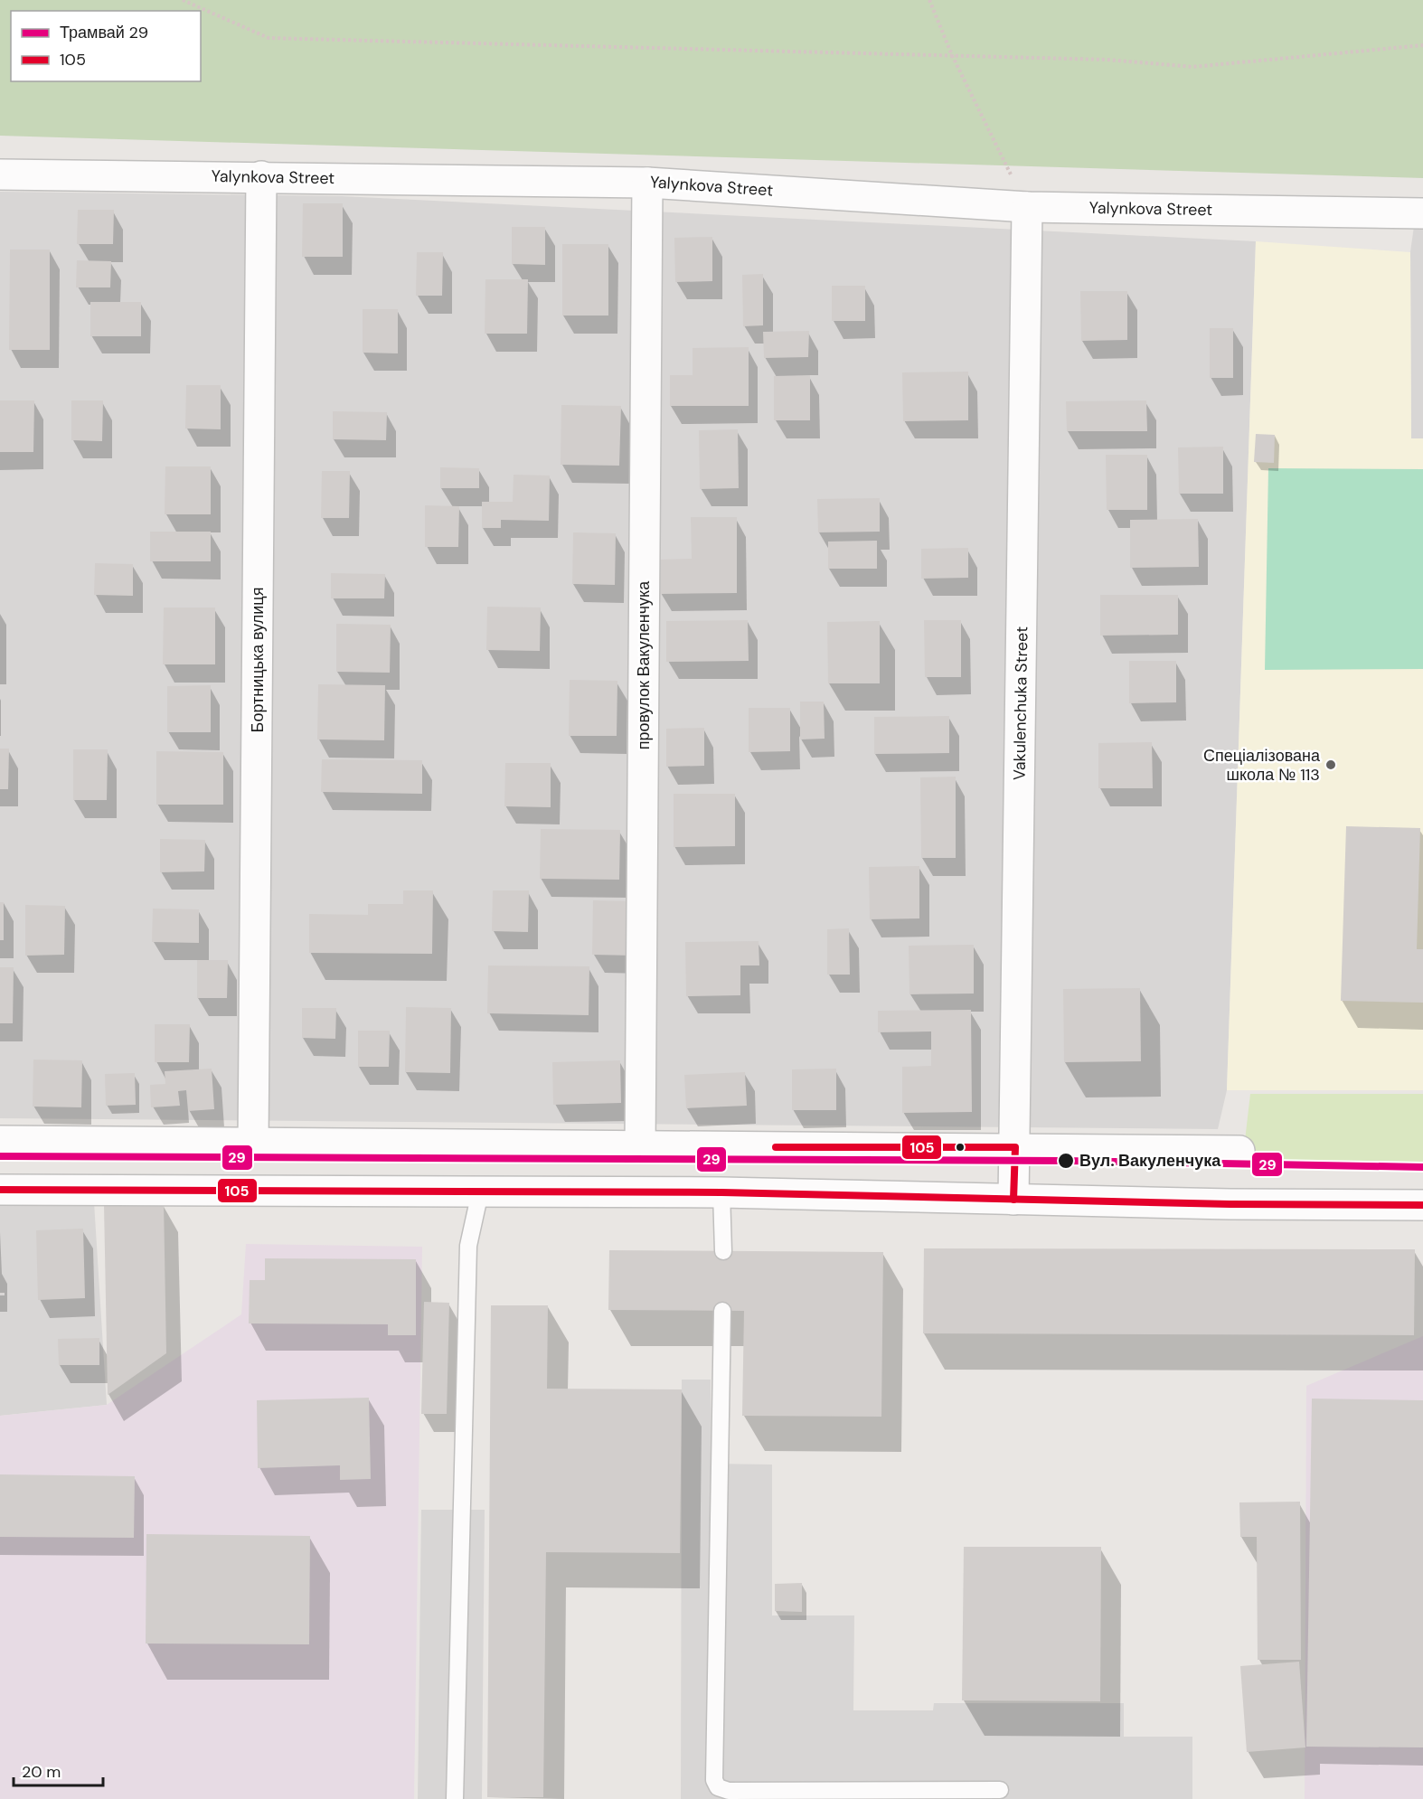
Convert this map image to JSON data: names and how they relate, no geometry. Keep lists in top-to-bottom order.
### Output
{
  "streets": {
    "street": [
      "Yalynkova Street",
      "Бортницька вулиця",
      "провулок Вакуленчука",
      "Vakulenchuka Street"
    ]
  },
  "crossings": [
    ["Yalynkova Street", "Бортницька вулиця"],
    ["Yalynkova Street", "провулок Вакуленчука"],
    ["Yalynkova Street", "Vakulenchuka Street"]
  ],
  "places": ["Спеціалізована школа № 113", "Вул. Вакуленчука"],
  "lines": ["transit line 105", "tram line 29"],
  "legend": ["Трамвай 29", "105"],
  "scale_bar": "20 m"
}
